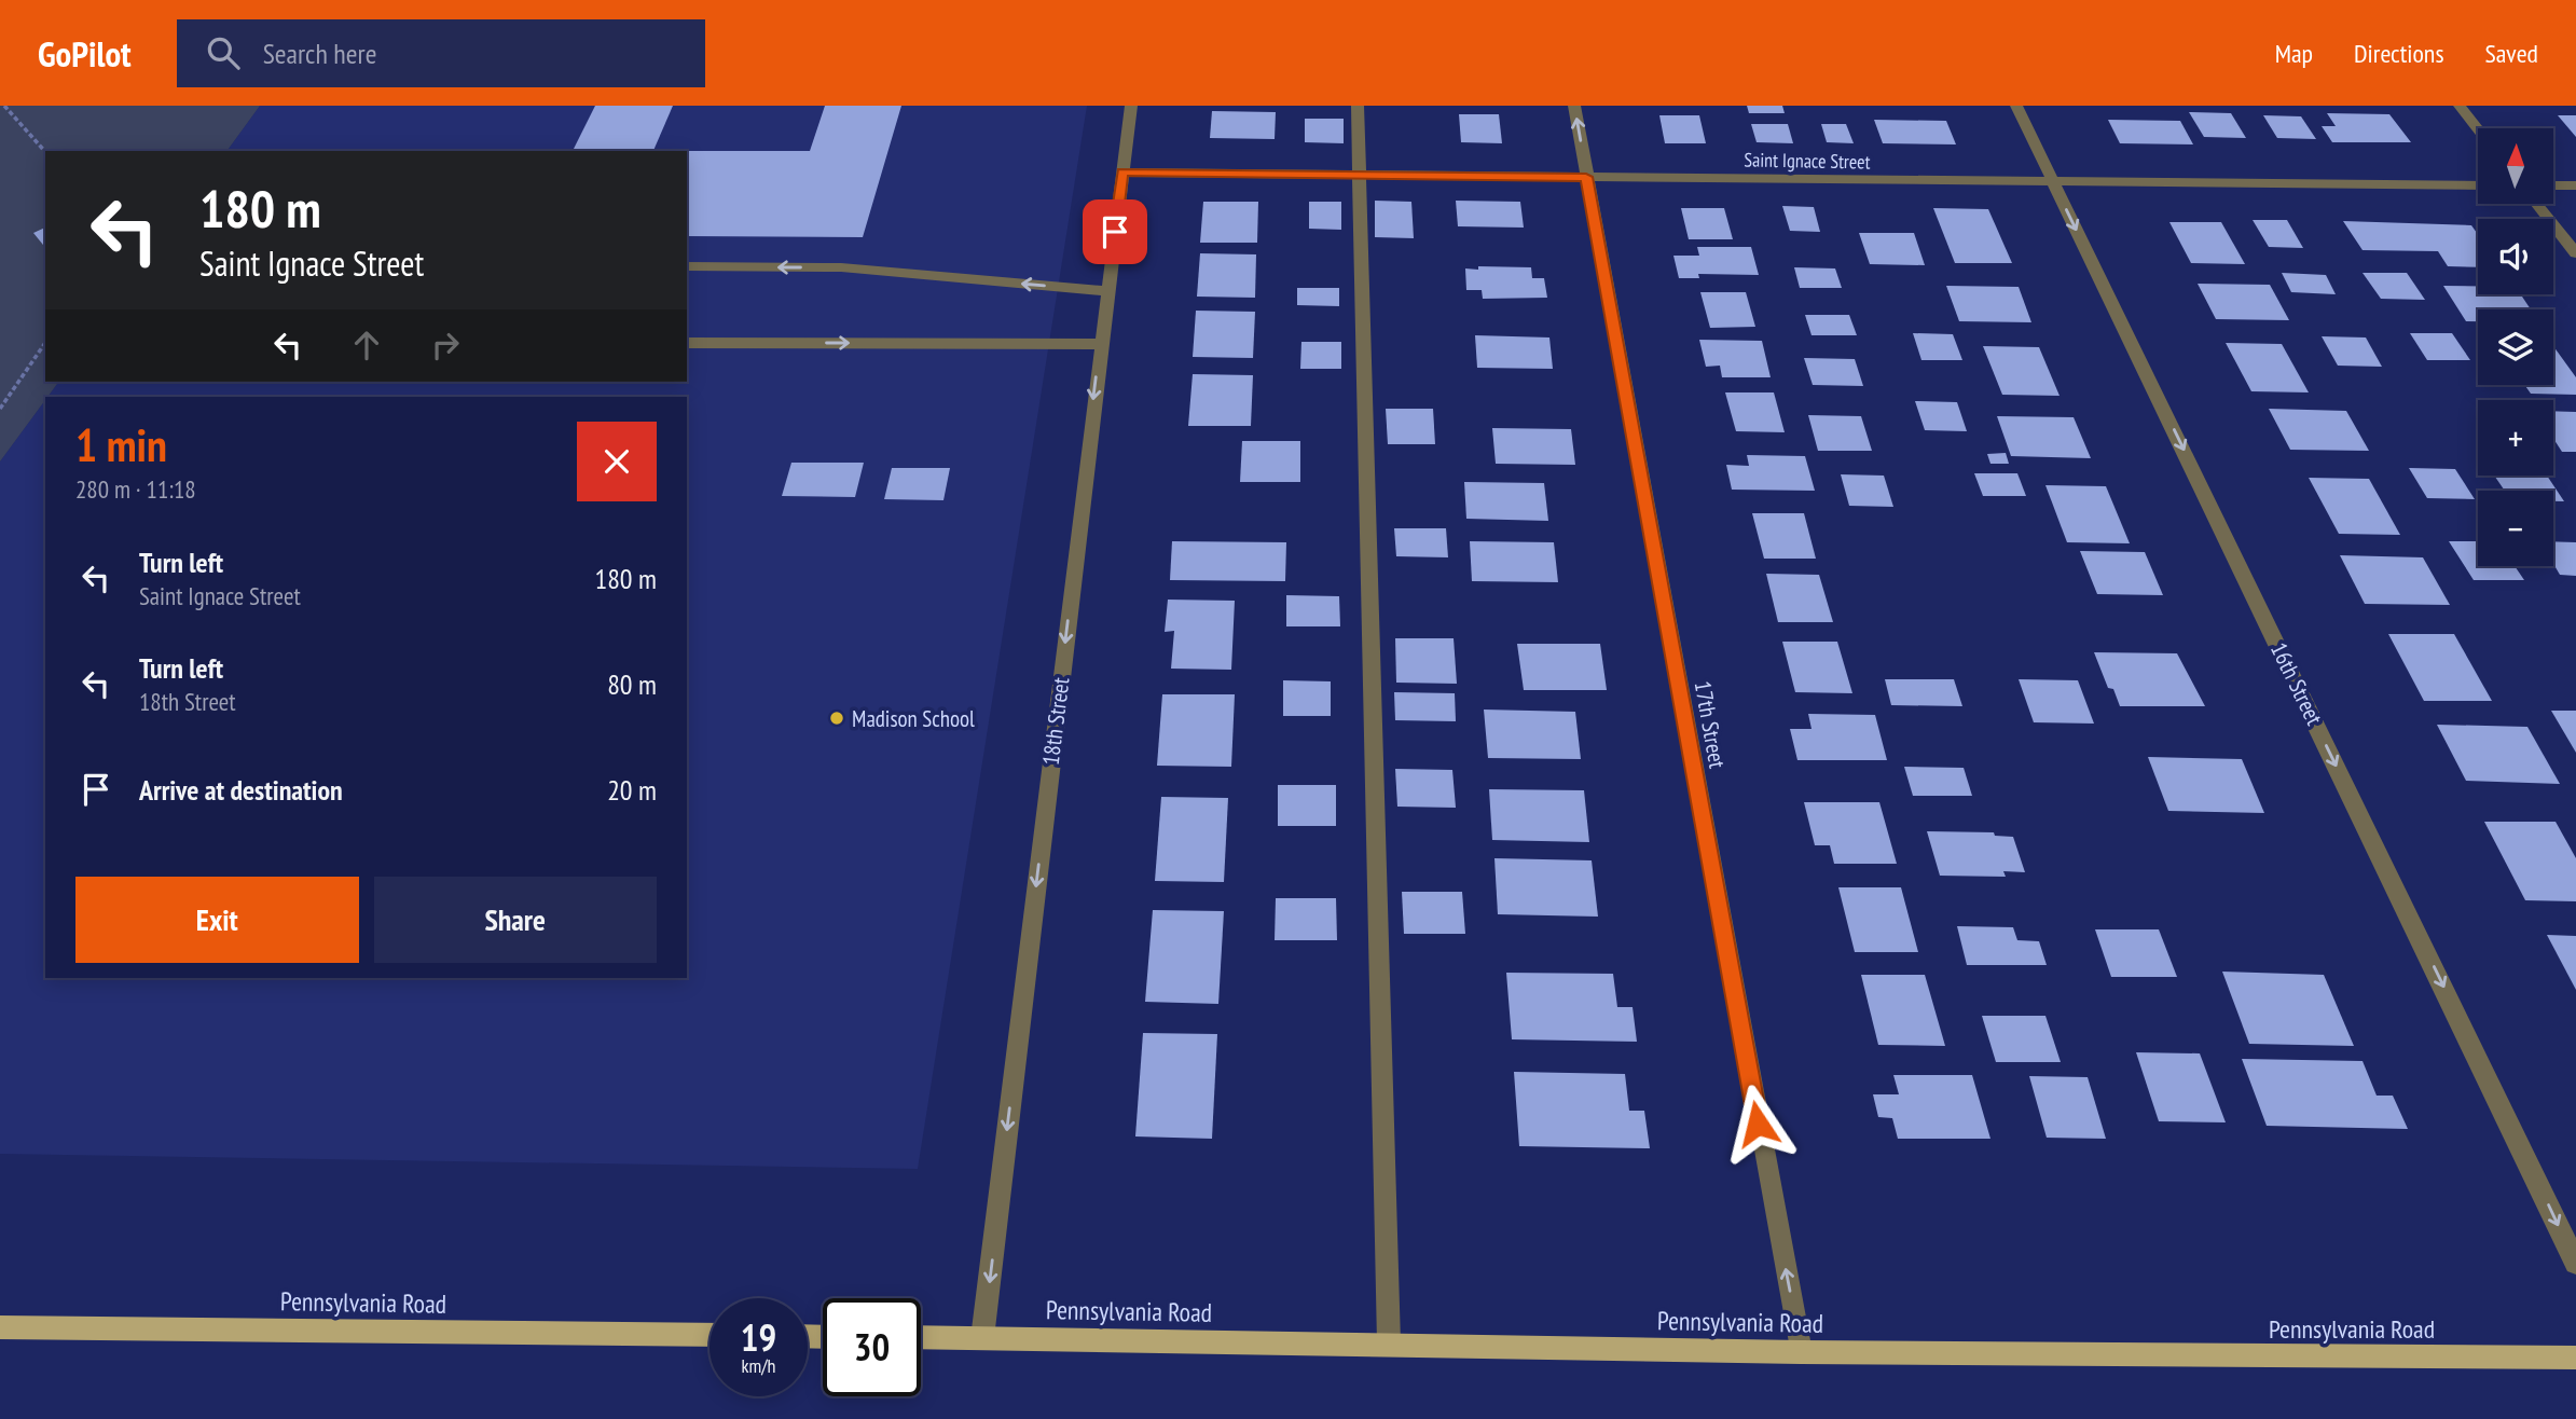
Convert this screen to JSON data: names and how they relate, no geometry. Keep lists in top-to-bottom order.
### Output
{
  "streets": {
    "main road": ["Pennsylvania Road"],
    "street": [
      "Saint Ignace Street",
      "16th Street",
      "18th Street",
      "17th Street"
    ]
  },
  "crossings": [
    ["Saint Ignace Street", "16th Street"],
    ["Saint Ignace Street", "18th Street"],
    ["Saint Ignace Street", "17th Street"],
    ["18th Street", "Pennsylvania Road"],
    ["17th Street", "Pennsylvania Road"]
  ],
  "one_way": ["16th Street", "18th Street", "17th Street"],
  "places": ["Madison School"],
  "north": "top",
  "page": {
    "header": "GoPilot",
    "search": "Search here",
    "nav": ["Map", "Directions", "Saved"],
    "map_buttons": ["+", "−"],
    "turn": ["180 m", "Saint Ignace Street"],
    "heading": ["1 min", "280 m · 11:18"],
    "list": [
      {
        "name": "Turn left",
        "note": "Saint Ignace Street",
        "value": "180 m"
      },
      {
        "name": "Turn left",
        "note": "18th Street",
        "value": "80 m"
      },
      {
        "name": "Arrive at destination",
        "value": "20 m"
      }
    ],
    "buttons": ["Exit", "Share"],
    "speed": "19 km/h",
    "limit": "30"
  }
}
